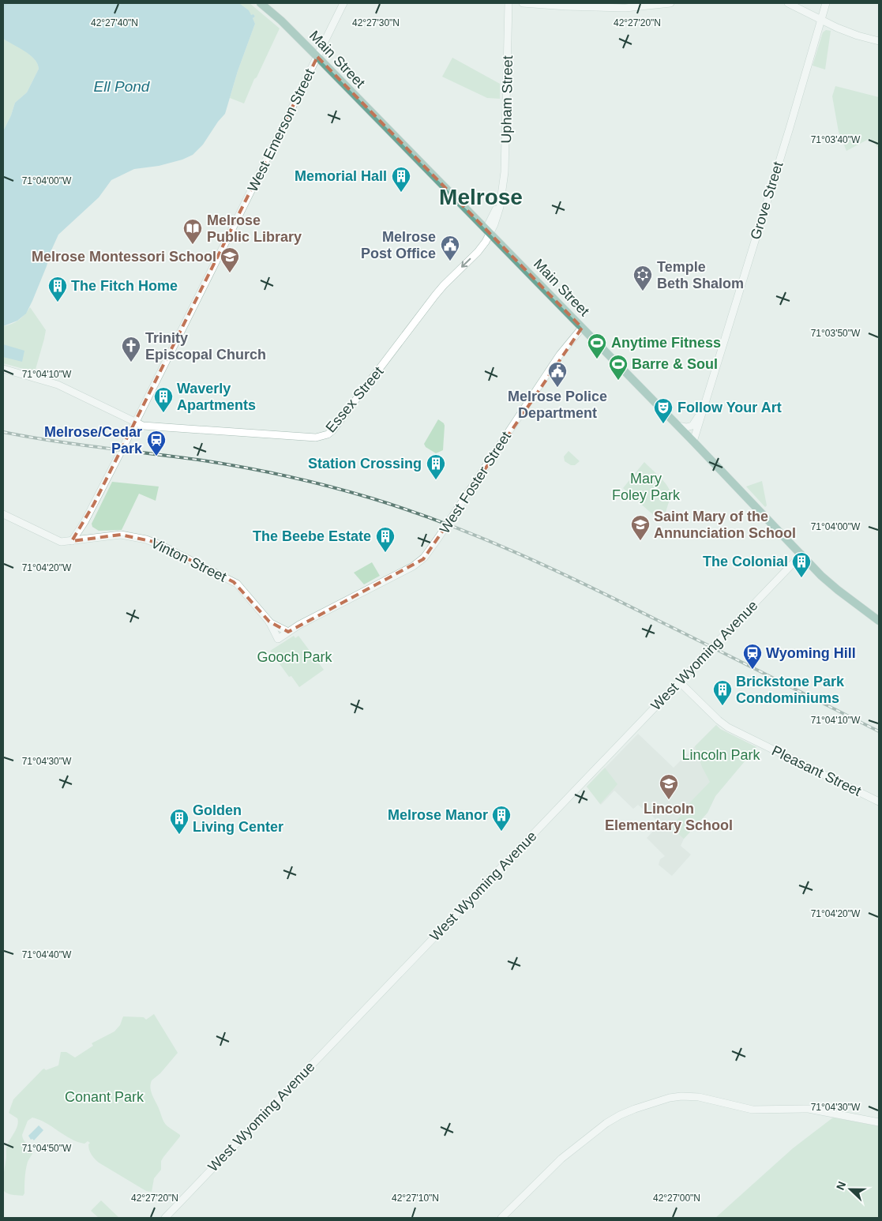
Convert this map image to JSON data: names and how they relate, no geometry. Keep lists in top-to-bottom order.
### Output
{
  "streets": {
    "main road": ["Main Street"],
    "street": [
      "Upham Street",
      "West Emerson Street",
      "Grove Street",
      "Essex Street",
      "West Foster Street",
      "Vinton Street",
      "West Wyoming Avenue",
      "Pleasant Street"
    ]
  },
  "crossings": [
    ["Main Street", "Upham Street"],
    ["Main Street", "West Emerson Street"],
    ["Main Street", "Grove Street"],
    ["Main Street", "Essex Street"],
    ["Main Street", "West Foster Street"],
    ["Main Street", "West Wyoming Avenue"],
    ["Upham Street", "Essex Street"],
    ["West Emerson Street", "Essex Street"],
    ["West Emerson Street", "Vinton Street"],
    ["West Foster Street", "Vinton Street"],
    ["West Wyoming Avenue", "Pleasant Street"]
  ],
  "one_way": ["Essex Street"],
  "districts": ["Melrose"],
  "water": ["Ell Pond"],
  "parks": [
    "Mary Foley Park",
    "Gooch Park",
    "Lincoln Park",
    "Conant Park"
  ],
  "places": {
    "building": [
      "Memorial Hall",
      "The Fitch Home",
      "Waverly Apartments",
      "Station Crossing",
      "The Beebe Estate",
      "The Colonial",
      "Brickstone Park Condominiums",
      "Melrose Manor",
      "Golden Living Center"
    ],
    "library": ["Melrose Public Library"],
    "public building": ["Melrose Post Office", "Melrose Police Department"],
    "school or university": ["Melrose Montessori School", "Saint Mary of the Annunciation School", "Lincoln Elementary School"],
    "synagogue": ["Temple Beth Shalom"],
    "sports": ["Anytime Fitness", "Barre & Soul"],
    "church": ["Trinity Episcopal Church"],
    "theatre": ["Follow Your Art"],
    "station": ["Melrose/Cedar Park", "Wyoming Hill"]
  },
  "north": "left",
  "coordinates": [
    "42°27'40\"N",
    "42°27'30\"N",
    "42°27'20\"N",
    "71°03'40\"W",
    "71°04'00\"W",
    "71°03'50\"W",
    "71°04'10\"W",
    "71°04'20\"W",
    "71°04'30\"W",
    "71°04'40\"W",
    "71°04'50\"W",
    "42°27'10\"N",
    "42°27'00\"N"
  ]
}
